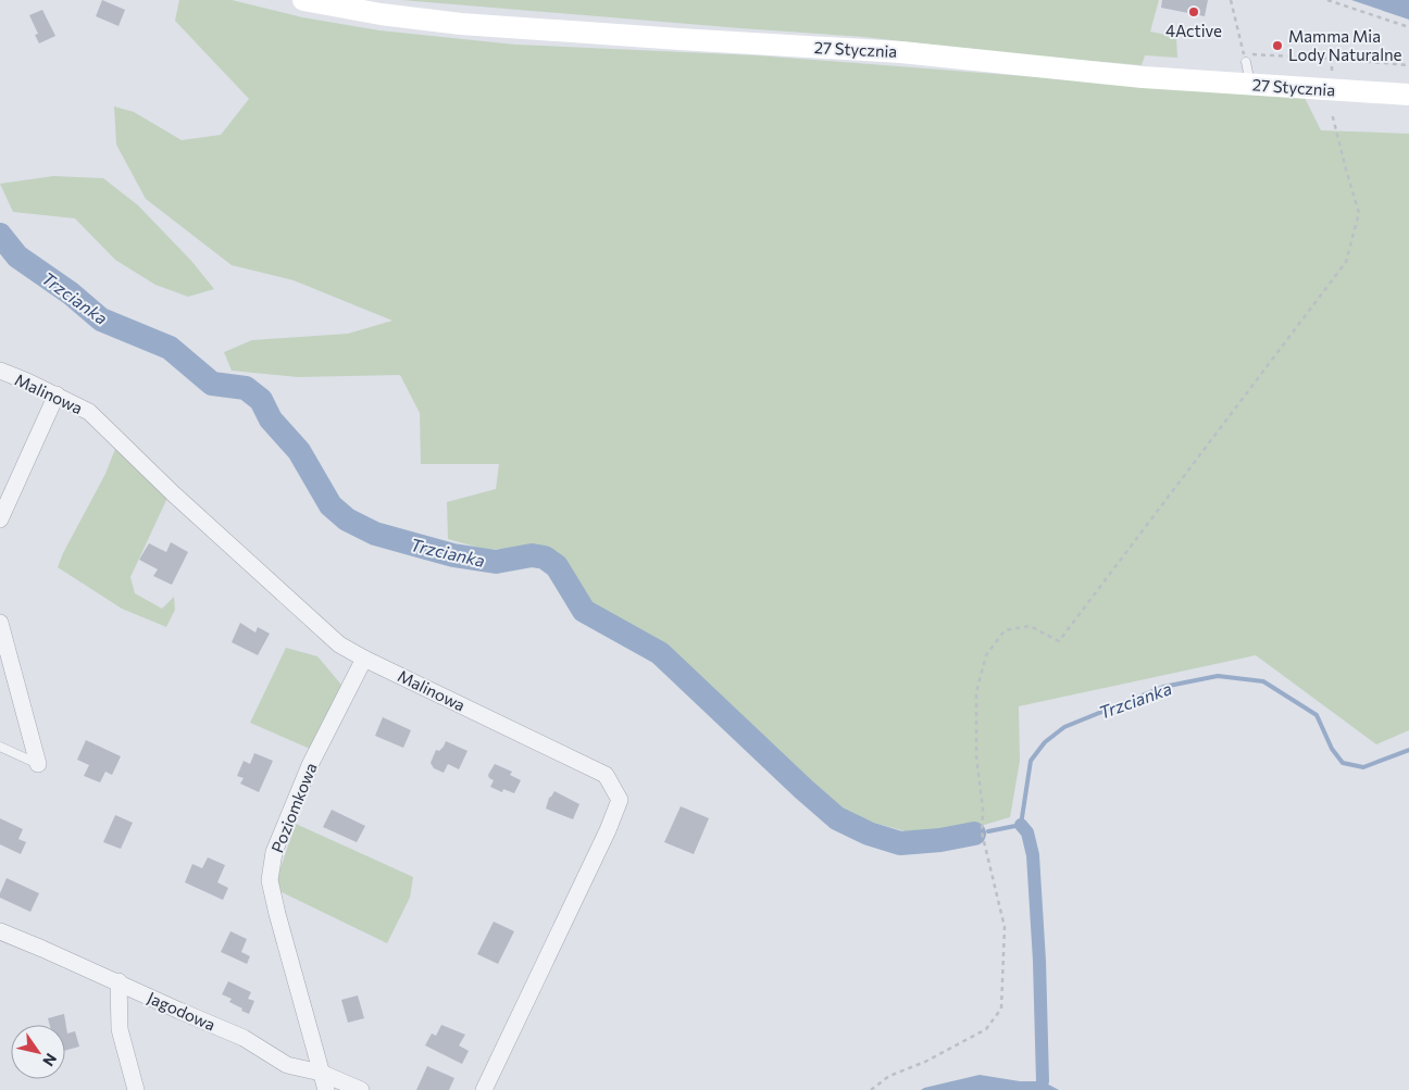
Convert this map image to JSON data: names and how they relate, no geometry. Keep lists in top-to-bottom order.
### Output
{
  "streets": {
    "main road": ["27 Stycznia"],
    "street": ["Malinowa", "Poziomkowa", "Jagodowa"]
  },
  "crossings": [
    ["Malinowa", "Poziomkowa"],
    ["Poziomkowa", "Jagodowa"]
  ],
  "water": ["Trzcianka"],
  "places": ["4Active", "Mamma Mia Lody Naturalne"],
  "north": "bottom right"
}
